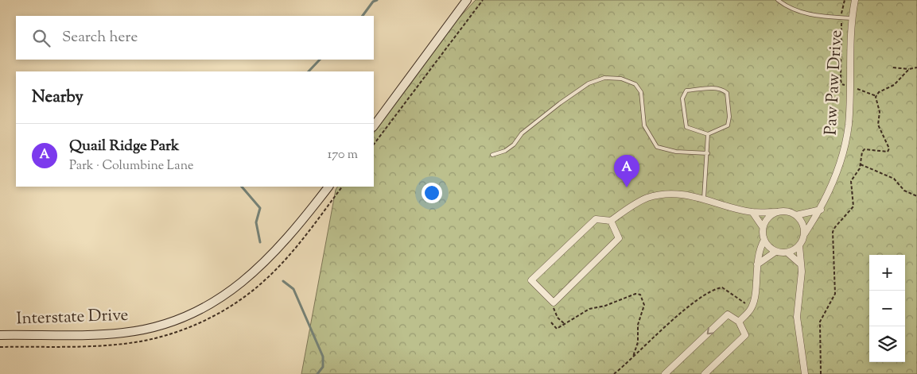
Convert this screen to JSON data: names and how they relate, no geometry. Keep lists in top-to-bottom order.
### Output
{
  "streets": {
    "main road": ["Interstate Drive"],
    "street": ["Paw Paw Drive"]
  },
  "page": {
    "search": "Search here",
    "heading": "Nearby",
    "list": [
      {
        "mark": "A",
        "name": "Quail Ridge Park",
        "note": "Park · Columbine Lane",
        "value": "170 m"
      }
    ],
    "pins": "A",
    "map_buttons": ["+", "−"]
  }
}
